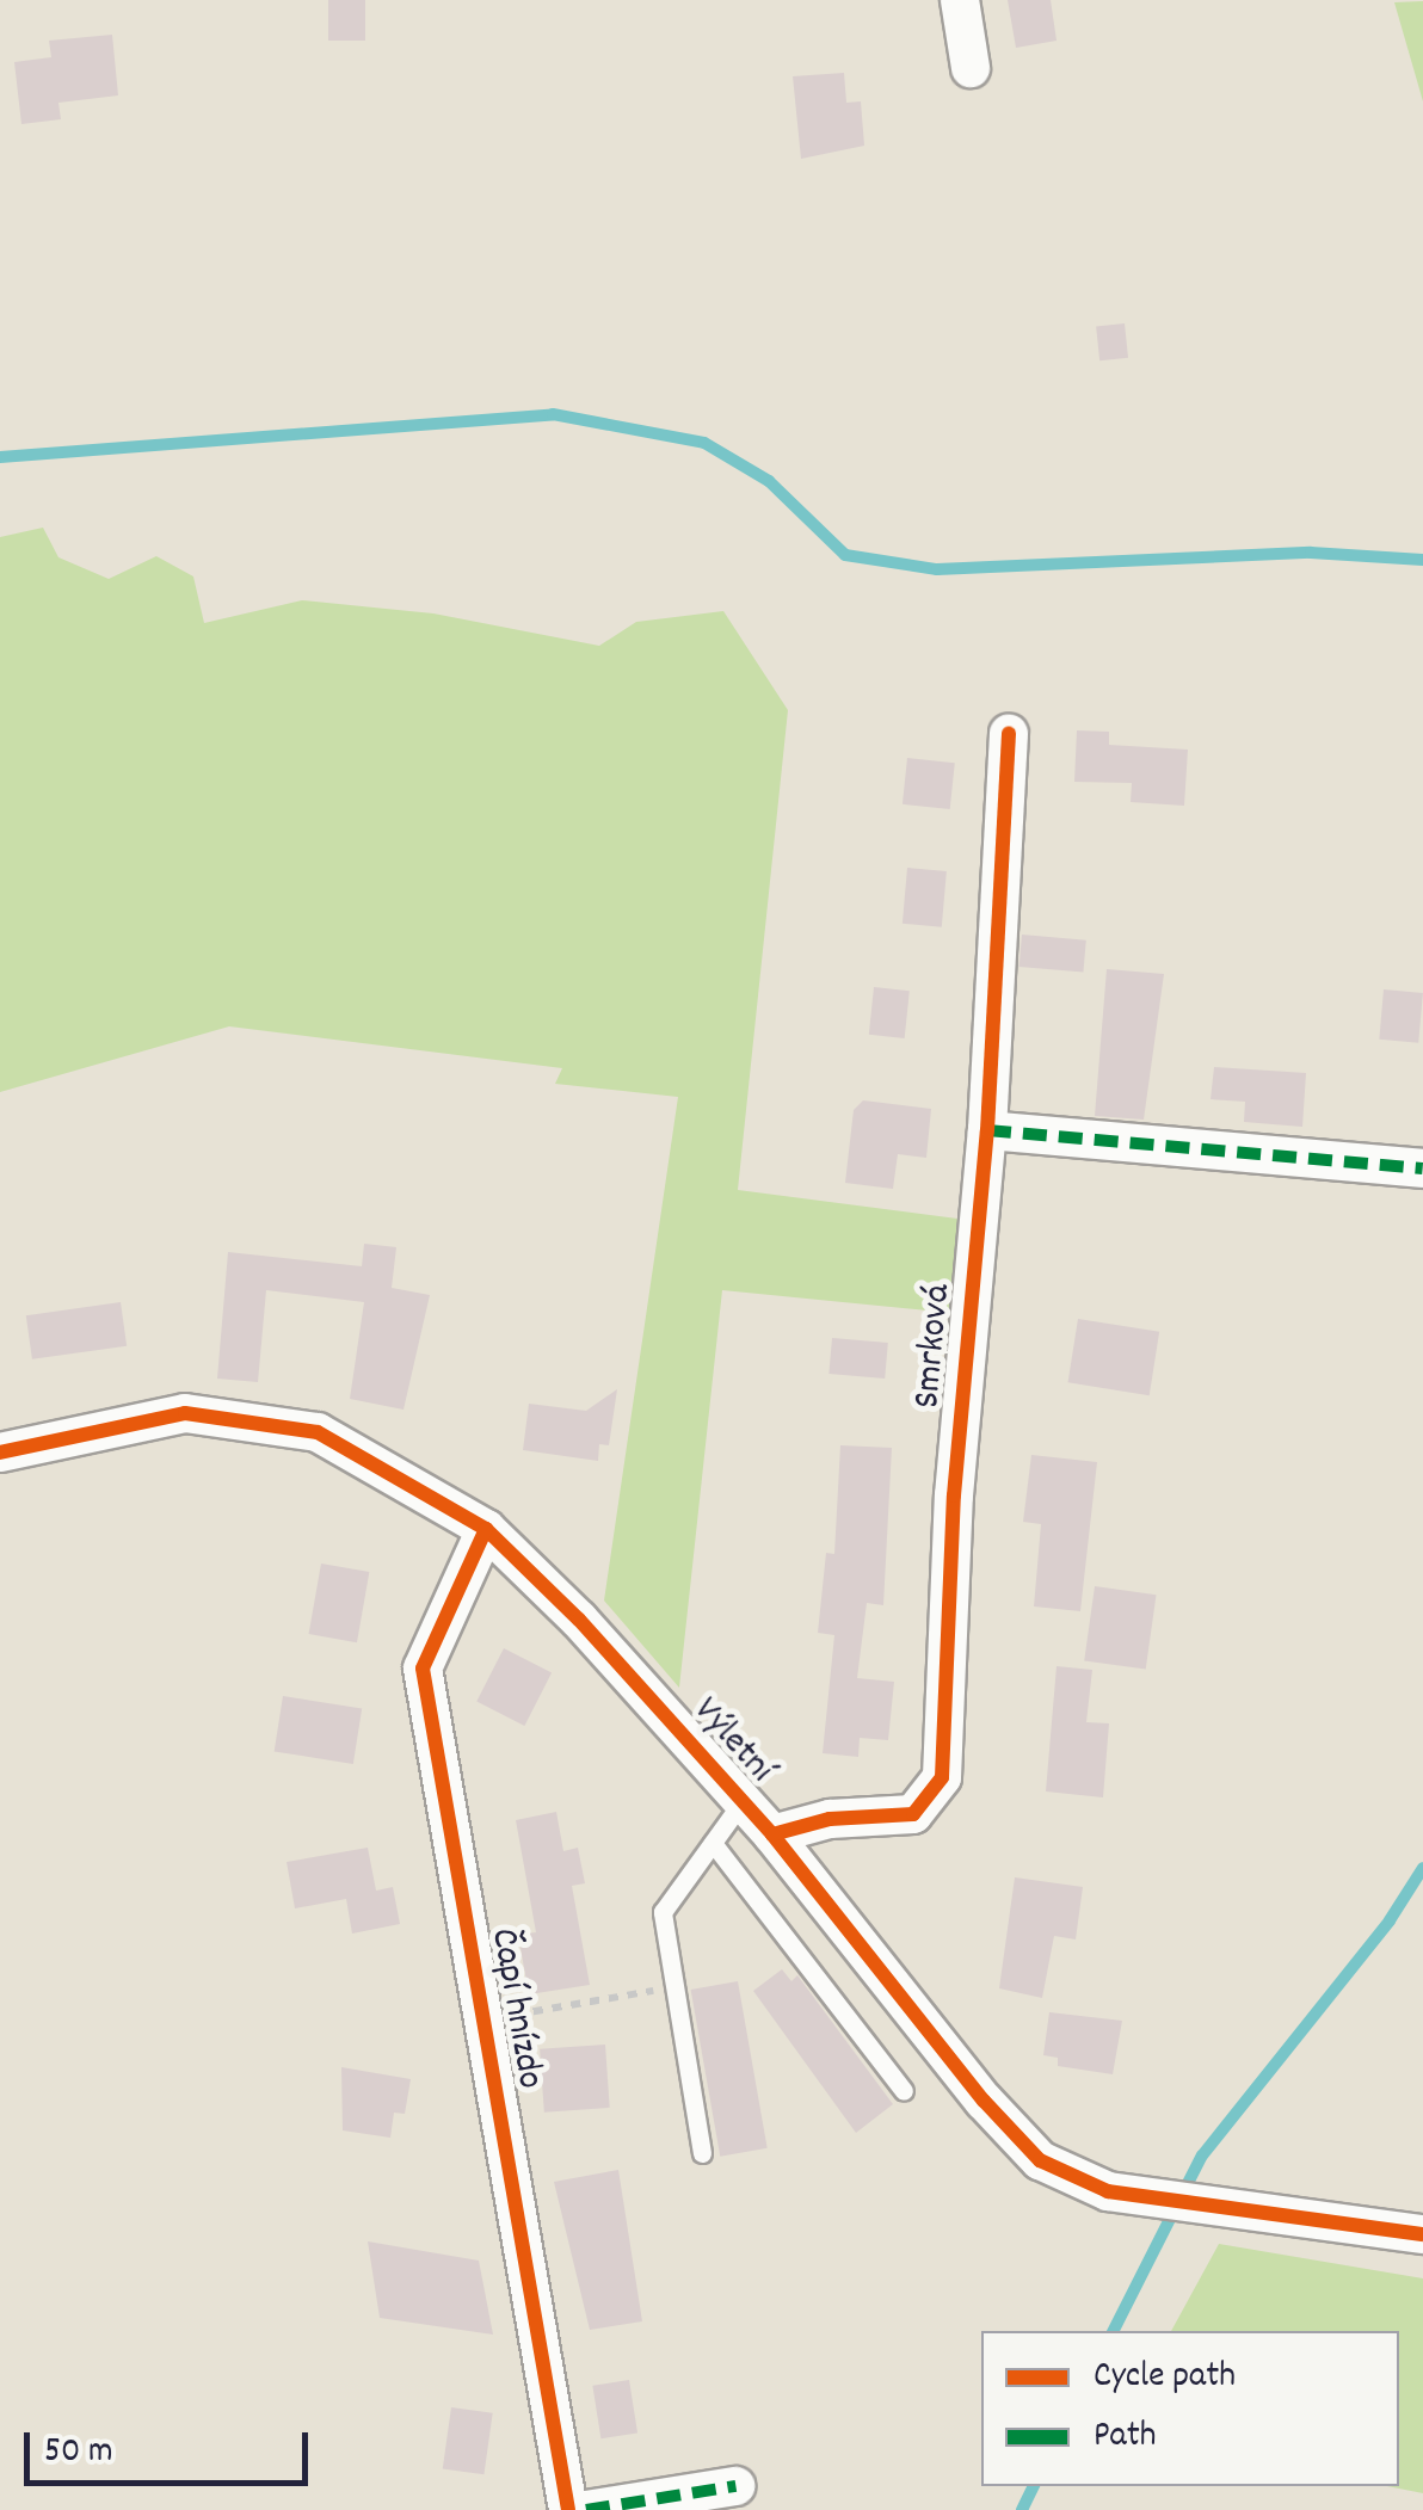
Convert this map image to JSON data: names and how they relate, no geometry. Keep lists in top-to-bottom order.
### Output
{
  "streets": {
    "street": ["Smrková", "Výletní", "Čapí hnízdo"]
  },
  "crossings": [
    ["Smrková", "Výletní"],
    ["Výletní", "Čapí hnízdo"]
  ],
  "legend": ["Cycle path", "Path"],
  "scale_bar": "50 m"
}
